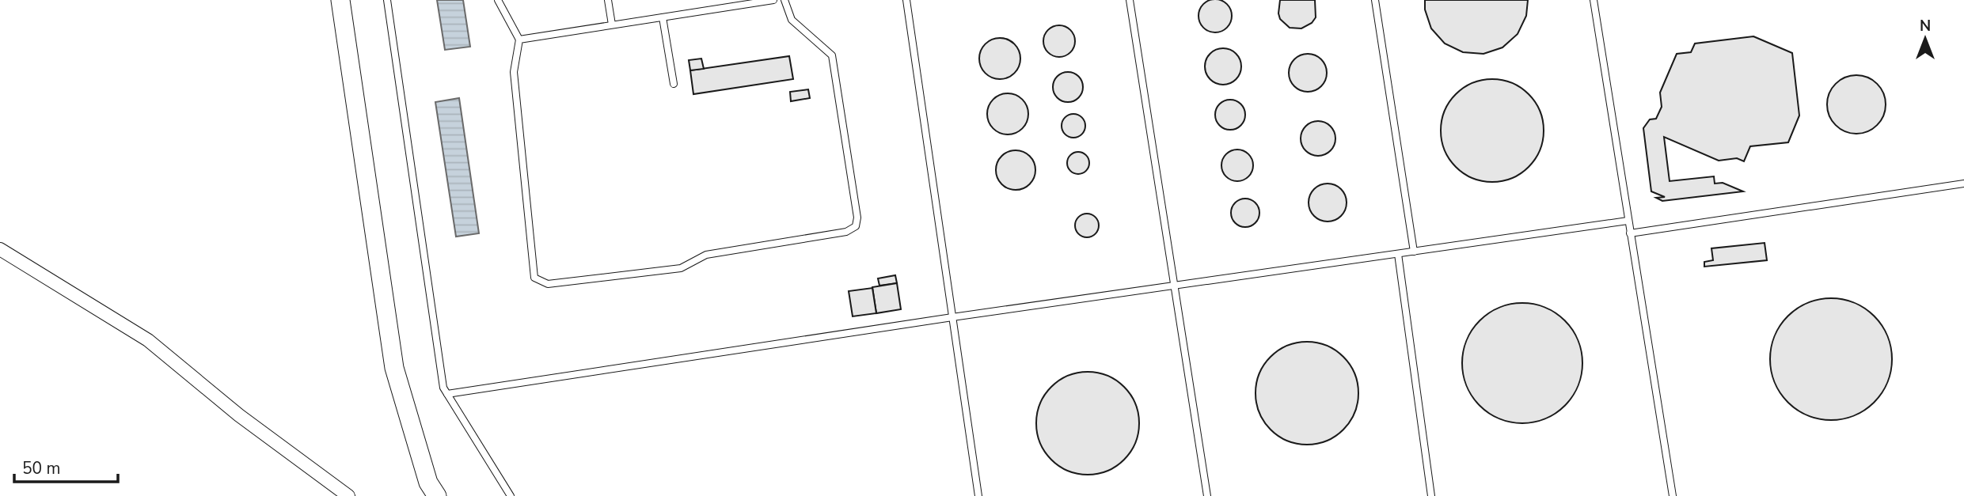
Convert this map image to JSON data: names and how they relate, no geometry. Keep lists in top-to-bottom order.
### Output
{
  "scale_bar": "50 m",
  "north": "top"
}
